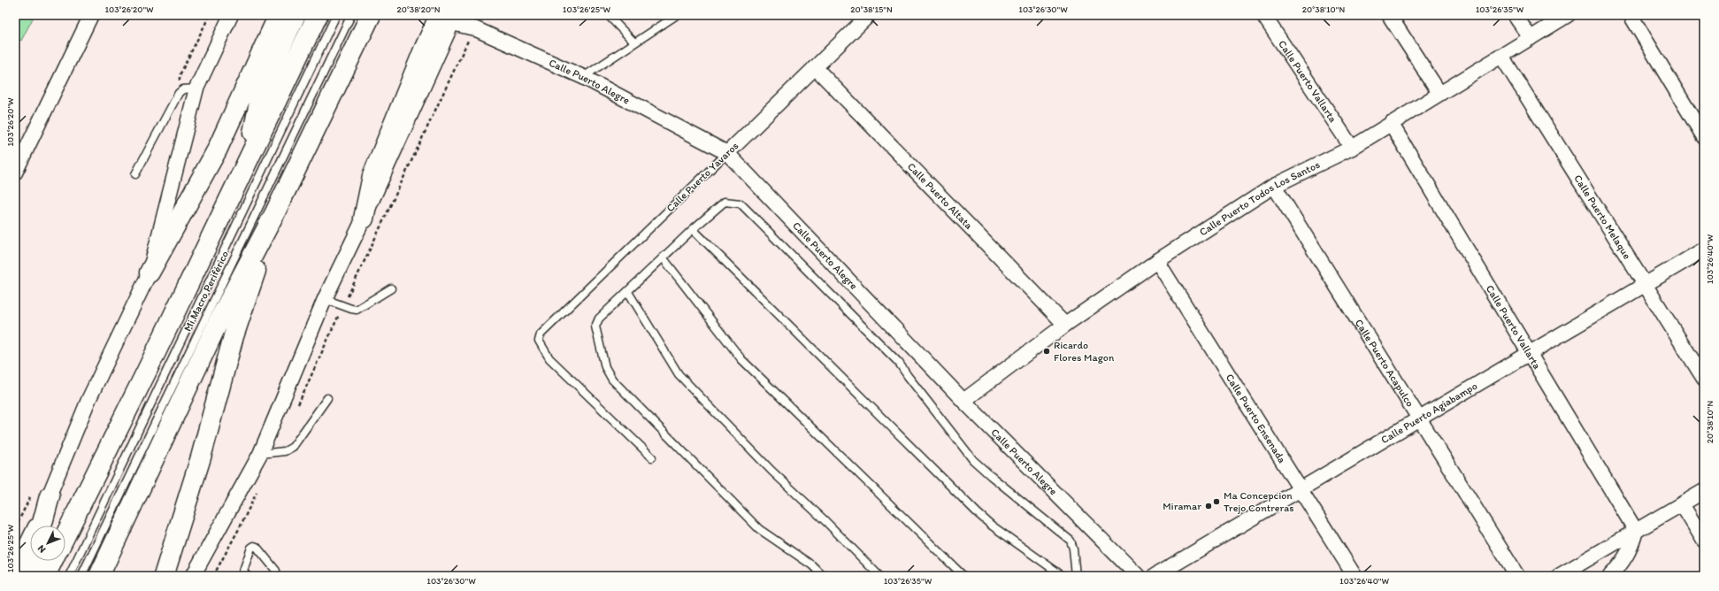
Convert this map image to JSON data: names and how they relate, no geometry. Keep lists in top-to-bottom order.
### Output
{
  "streets": {
    "street": [
      "Calle Puerto Alegre",
      "Calle Puerto Vallarta",
      "Calle Puerto Yavaros",
      "Calle Puerto Altata",
      "Calle Puerto Todos Los Santos",
      "Calle Puerto Melaque",
      "Calle Puerto Acapulco",
      "Calle Puerto Agiabampo",
      "Calle Puerto Ensenada"
    ],
    "lane": ["Mi Macro Periférico"]
  },
  "crossings": [
    ["Calle Puerto Alegre", "Calle Puerto Yavaros"],
    ["Calle Puerto Alegre", "Calle Puerto Todos Los Santos"],
    ["Calle Puerto Vallarta", "Calle Puerto Todos Los Santos"],
    ["Calle Puerto Vallarta", "Calle Puerto Agiabampo"],
    ["Calle Puerto Yavaros", "Calle Puerto Altata"],
    ["Calle Puerto Altata", "Calle Puerto Todos Los Santos"],
    ["Calle Puerto Todos Los Santos", "Calle Puerto Melaque"],
    ["Calle Puerto Todos Los Santos", "Calle Puerto Acapulco"],
    ["Calle Puerto Todos Los Santos", "Calle Puerto Ensenada"],
    ["Calle Puerto Melaque", "Calle Puerto Agiabampo"],
    ["Calle Puerto Acapulco", "Calle Puerto Agiabampo"],
    ["Calle Puerto Agiabampo", "Calle Puerto Ensenada"]
  ],
  "places": ["Ricardo Flores Magon", "Ma Concepcion Trejo Contreras", "Miramar"],
  "north": "bottom left",
  "coordinates": [
    "103°26'20\"W",
    "20°38'20\"N",
    "103°26'25\"W",
    "20°38'15\"N",
    "103°26'30\"W",
    "20°38'10\"N",
    "103°26'35\"W",
    "103°26'40\"W"
  ]
}
